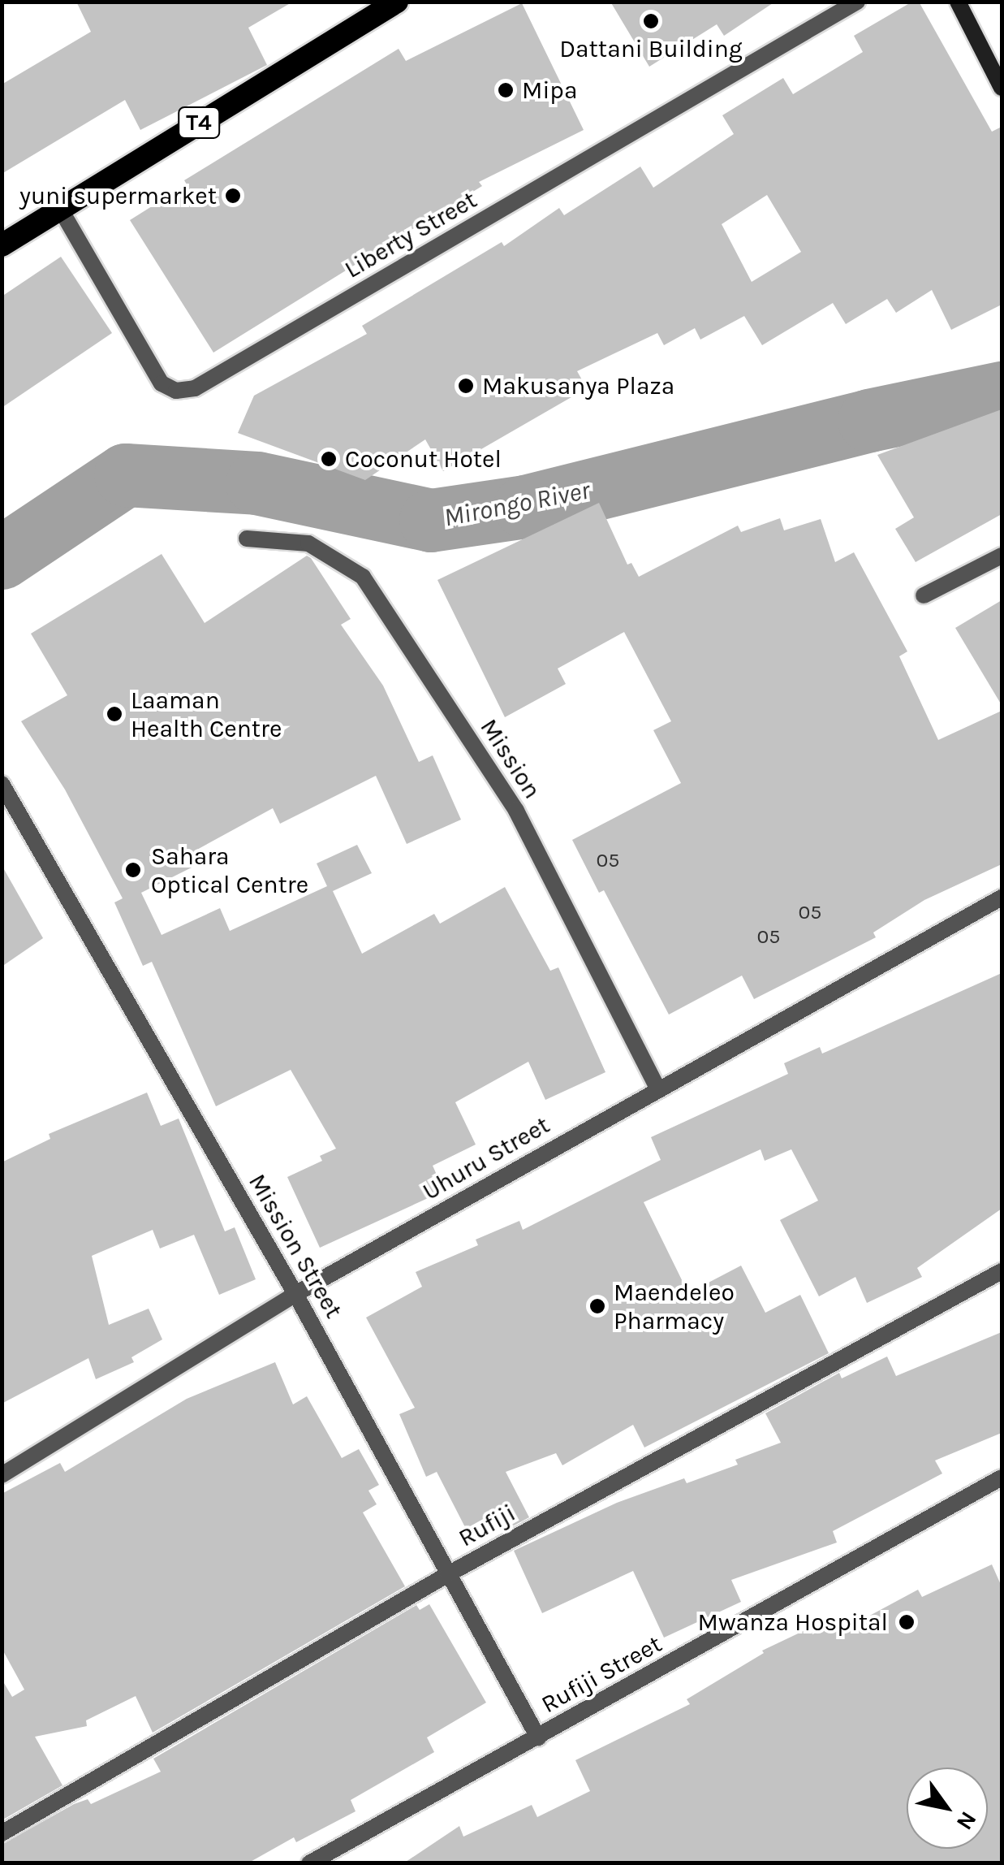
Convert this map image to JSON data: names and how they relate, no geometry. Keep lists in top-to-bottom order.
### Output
{
  "streets": {
    "highway": ["T4"],
    "street": [
      "Liberty Street",
      "Mission",
      "Uhuru Street",
      "Mission Street",
      "Rufiji",
      "Rufiji Street"
    ]
  },
  "crossings": [
    ["T4", "Liberty Street"],
    ["Mission", "Uhuru Street"],
    ["Uhuru Street", "Mission Street"],
    ["Mission Street", "Rufiji"],
    ["Mission Street", "Rufiji Street"]
  ],
  "water": ["Mirongo River"],
  "places": [
    "Dattani Building",
    "Mipa",
    "yuni supermarket",
    "Makusanya Plaza",
    "Coconut Hotel",
    "Laaman Health Centre",
    "Sahara Optical Centre",
    "Maendeleo Pharmacy",
    "Mwanza Hospital"
  ],
  "house_numbers": ["05", "05", "05"],
  "north": "bottom right"
}
